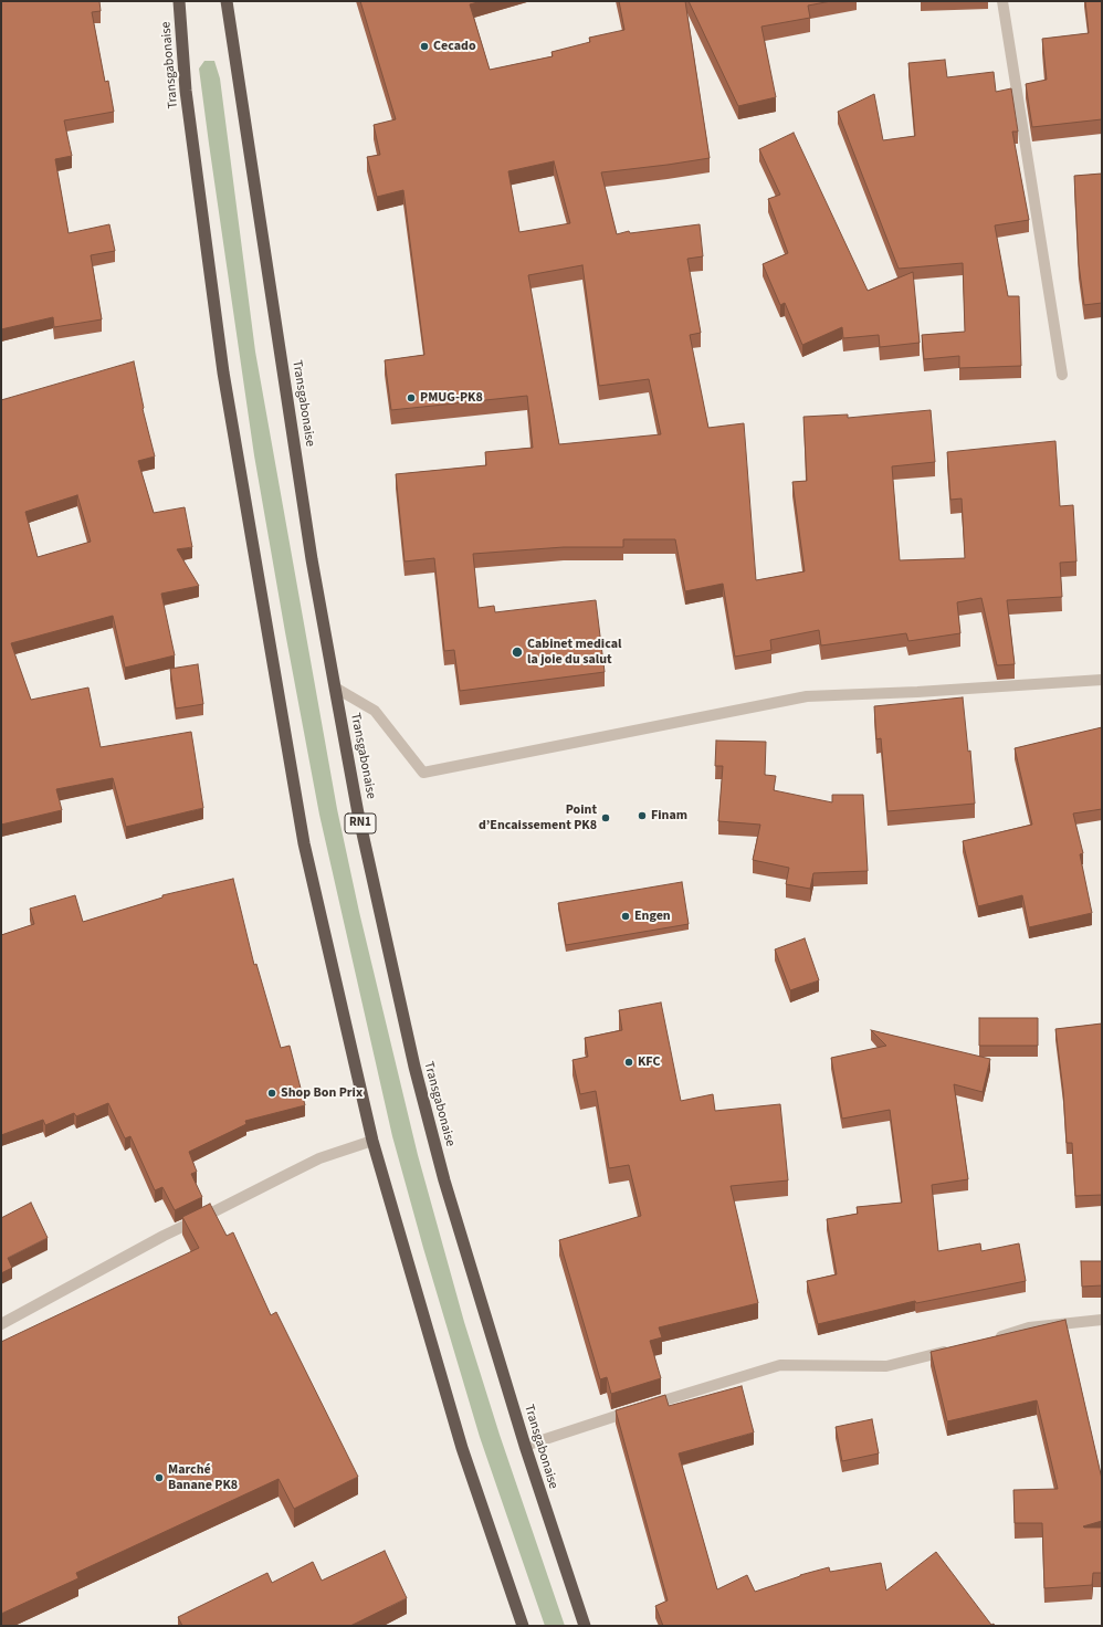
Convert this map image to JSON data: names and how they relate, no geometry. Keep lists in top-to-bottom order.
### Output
{
  "streets": {
    "highway": ["Transgabonaise", "RN1"]
  },
  "places": [
    "Cecado",
    "PMUG-PK8",
    "Cabinet medical la joie du salut",
    "Finam",
    "Point d’Encaissement PK8",
    "Engen",
    "KFC",
    "Shop Bon Prix",
    "Marché Banane PK8"
  ]
}
